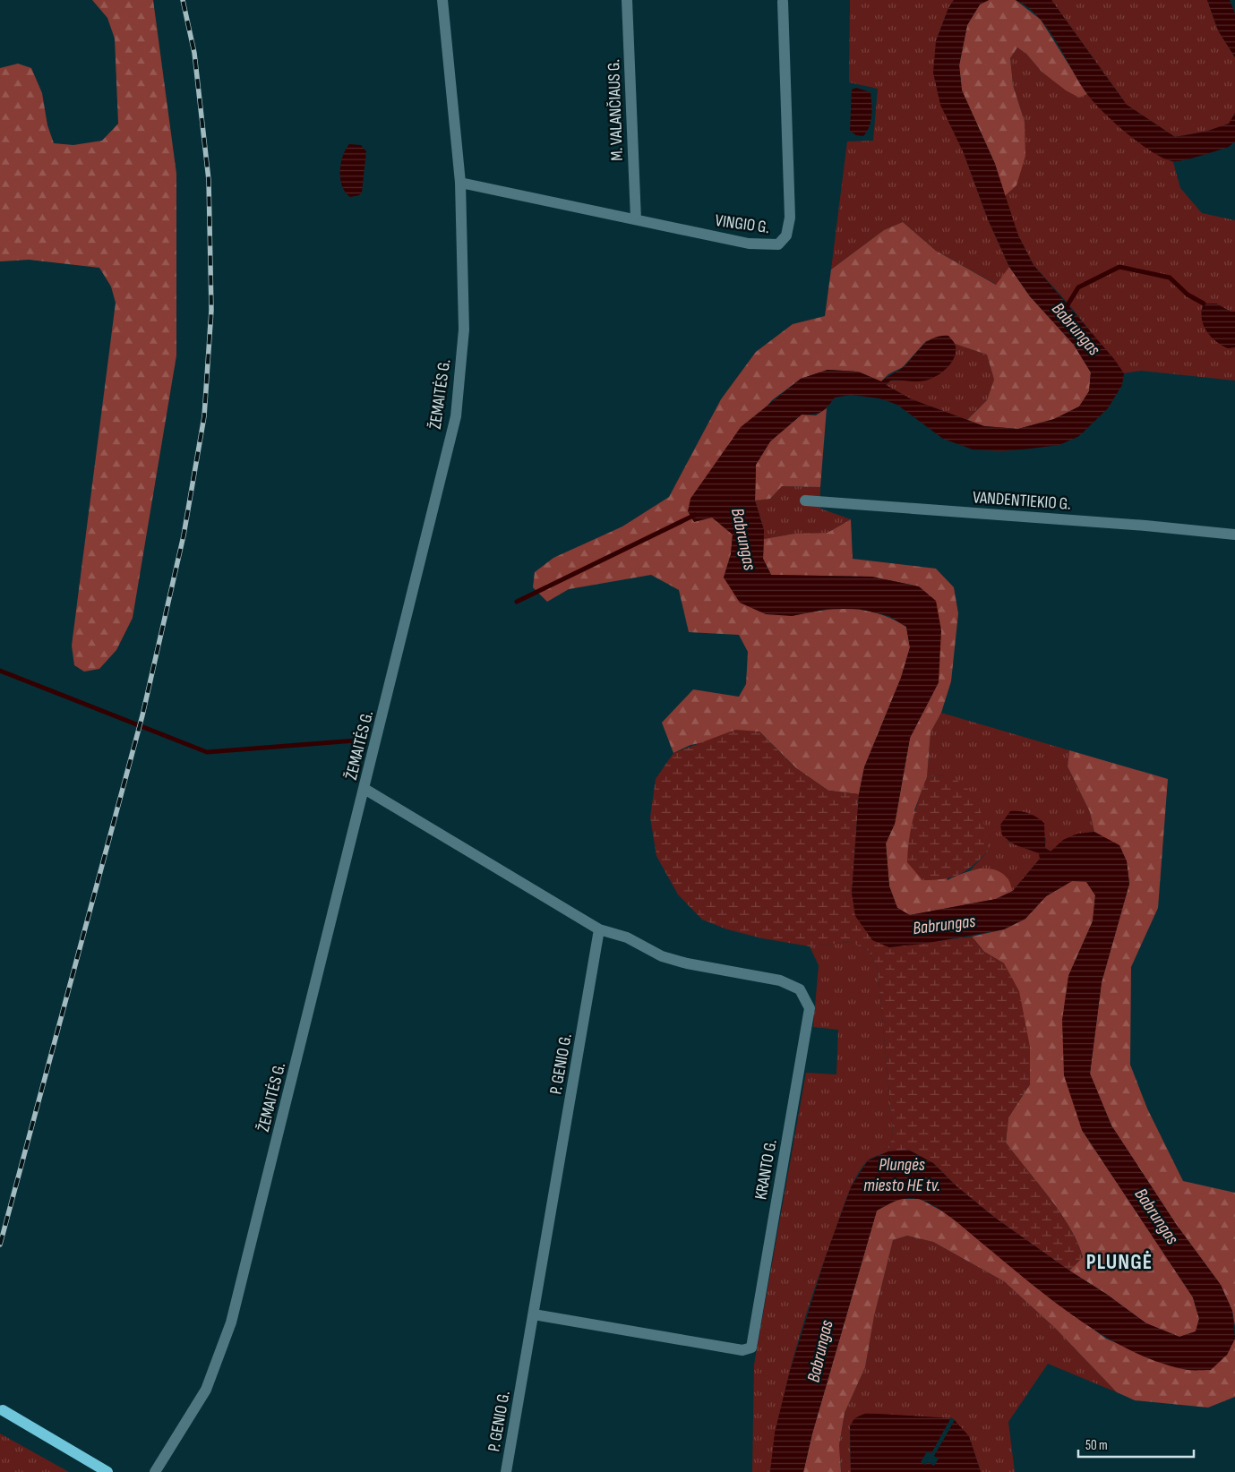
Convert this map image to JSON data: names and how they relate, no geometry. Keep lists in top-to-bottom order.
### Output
{
  "streets": {
    "street": [
      "M. VALANČIAUS G.",
      "VINGIO G.",
      "ŽEMAITĖS G.",
      "VANDENTIEKIO G.",
      "P. GENIO G.",
      "KRANTO G."
    ]
  },
  "crossings": [
    ["M. VALANČIAUS G.", "VINGIO G."],
    ["VINGIO G.", "ŽEMAITĖS G."],
    ["P. GENIO G.", "KRANTO G."]
  ],
  "districts": ["PLUNGĖ"],
  "water": ["Babrungas", "Plungės miesto HE tv."],
  "scale_bar": "50 m"
}
